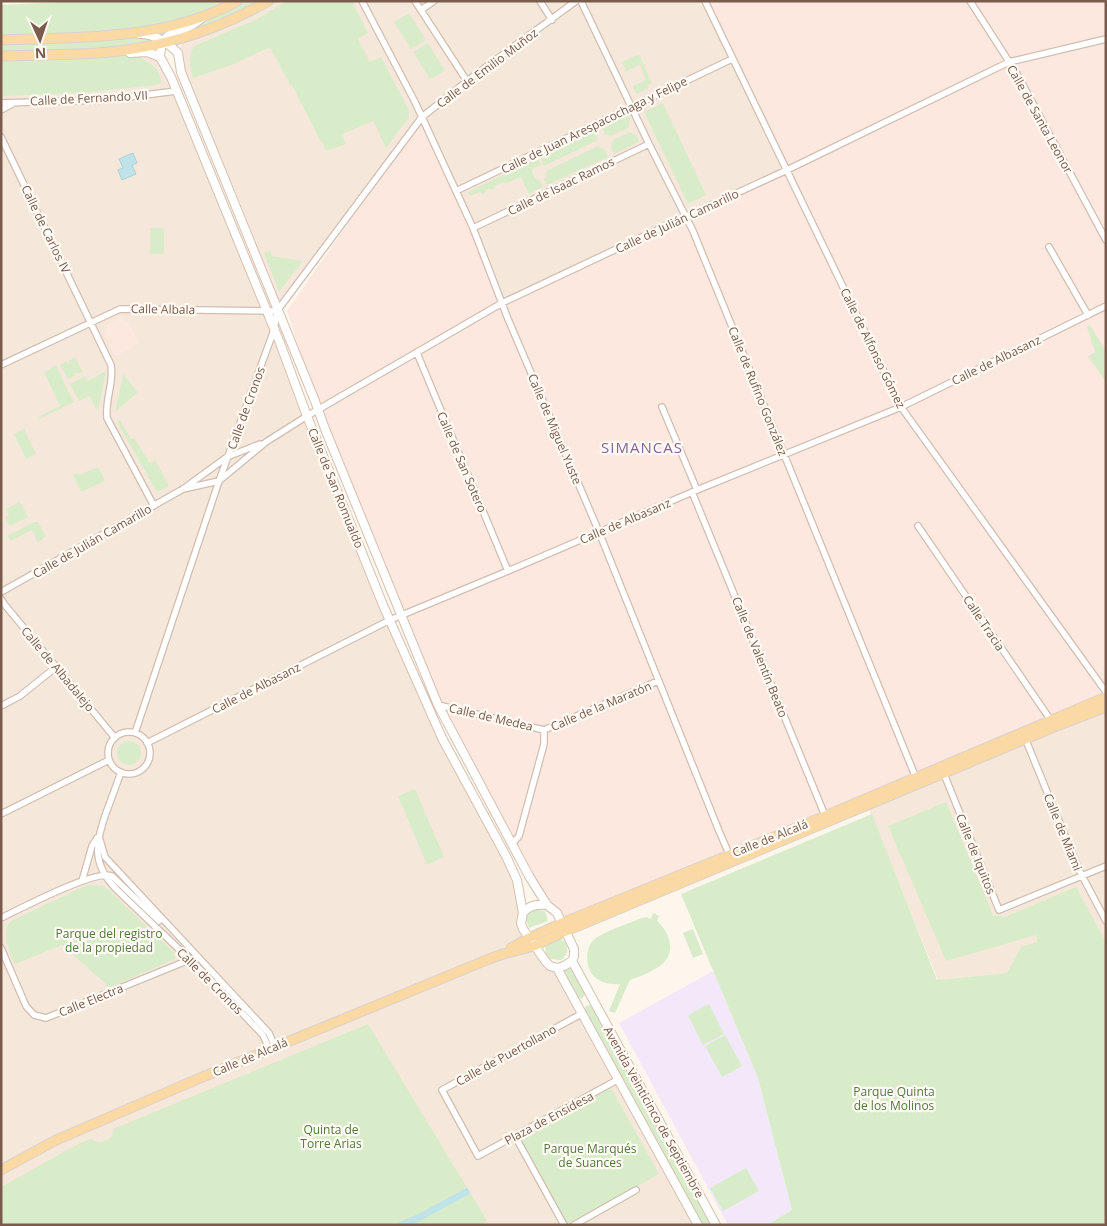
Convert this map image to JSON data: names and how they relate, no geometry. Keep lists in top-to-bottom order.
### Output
{
  "streets": {
    "main road": ["Calle de San Romualdo", "Calle de Alcalá", "Avenida Veinticinco de Septiembre"],
    "street": [
      "Calle de Emilio Muñoz",
      "Calle de Fernando VII",
      "Calle de Santa Leonor",
      "Calle de Juan Arespacochaga y Felipe",
      "Calle de Isaac Ramos",
      "Calle de Julián Camarillo",
      "Calle de Carlos IV",
      "Calle Albala",
      "Calle de Alfonso Gómez",
      "Calle de Albasanz",
      "Calle de Rufino González",
      "Calle de Cronos",
      "Calle de Miguel Yuste",
      "Calle de San Sotero",
      "Calle Tracia",
      "Calle de Valentín Beato",
      "Calle de Albadalejo",
      "Calle de la Maratón",
      "Calle de Medea",
      "Calle de Miami",
      "Calle de Iquitos",
      "Calle Electra",
      "Calle de Puertollano",
      "Plaza de Ensidesa"
    ]
  },
  "crossings": [
    ["Calle de Emilio Muñoz", "Calle de Cronos"],
    ["Calle de Emilio Muñoz", "Calle de Miguel Yuste"],
    ["Calle de Fernando VII", "Calle de San Romualdo"],
    ["Calle de Santa Leonor", "Calle de Julián Camarillo"],
    ["Calle de Juan Arespacochaga y Felipe", "Calle de Alfonso Gómez"],
    ["Calle de Juan Arespacochaga y Felipe", "Calle de Rufino González"],
    ["Calle de Juan Arespacochaga y Felipe", "Calle de Miguel Yuste"],
    ["Calle de Isaac Ramos", "Calle de Rufino González"],
    ["Calle de Isaac Ramos", "Calle de Miguel Yuste"],
    ["Calle de Julián Camarillo", "Calle de Carlos IV"],
    ["Calle de Julián Camarillo", "Calle de Alfonso Gómez"],
    ["Calle de Julián Camarillo", "Calle de Rufino González"],
    ["Calle de Julián Camarillo", "Calle de Cronos"],
    ["Calle de Julián Camarillo", "Calle de Miguel Yuste"],
    ["Calle de Julián Camarillo", "Calle de San Sotero"],
    ["Calle de Julián Camarillo", "Calle de San Romualdo"],
    ["Calle de Carlos IV", "Calle Albala"],
    ["Calle Albala", "Calle de Cronos"],
    ["Calle Albala", "Calle de San Romualdo"],
    ["Calle de Alfonso Gómez", "Calle de Albasanz"],
    ["Calle de Albasanz", "Calle de Rufino González"],
    ["Calle de Albasanz", "Calle de Cronos"],
    ["Calle de Albasanz", "Calle de Miguel Yuste"],
    ["Calle de Albasanz", "Calle de San Sotero"],
    ["Calle de Albasanz", "Calle de San Romualdo"],
    ["Calle de Albasanz", "Calle de Valentín Beato"],
    ["Calle de Albasanz", "Calle de Albadalejo"],
    ["Calle de Rufino González", "Calle de Alcalá"],
    ["Calle de Cronos", "Calle de Miguel Yuste"],
    ["Calle de Cronos", "Calle de San Romualdo"],
    ["Calle de Cronos", "Calle de Albadalejo"],
    ["Calle de Cronos", "Calle de Alcalá"],
    ["Calle de Cronos", "Calle Electra"],
    ["Calle de Miguel Yuste", "Calle de la Maratón"],
    ["Calle de Miguel Yuste", "Calle de Alcalá"],
    ["Calle de San Romualdo", "Calle de la Maratón"],
    ["Calle de San Romualdo", "Calle de Medea"],
    ["Calle de San Romualdo", "Calle de Alcalá"],
    ["Calle de San Romualdo", "Avenida Veinticinco de Septiembre"],
    ["Calle Tracia", "Calle de Alcalá"],
    ["Calle de Valentín Beato", "Calle de Alcalá"],
    ["Calle de la Maratón", "Calle de Medea"],
    ["Calle de Miami", "Calle de Alcalá"],
    ["Calle de Miami", "Calle de Iquitos"],
    ["Calle de Alcalá", "Calle de Iquitos"],
    ["Calle de Alcalá", "Avenida Veinticinco de Septiembre"],
    ["Calle de Puertollano", "Avenida Veinticinco de Septiembre"],
    ["Calle de Puertollano", "Plaza de Ensidesa"],
    ["Avenida Veinticinco de Septiembre", "Plaza de Ensidesa"]
  ],
  "districts": ["SIMANCAS"],
  "parks": [
    "Parque del registro de la propiedad",
    "Parque Quinta de los Molinos",
    "Quinta de Torre Arias",
    "Parque Marqués de Suances"
  ],
  "north": "bottom"
}
